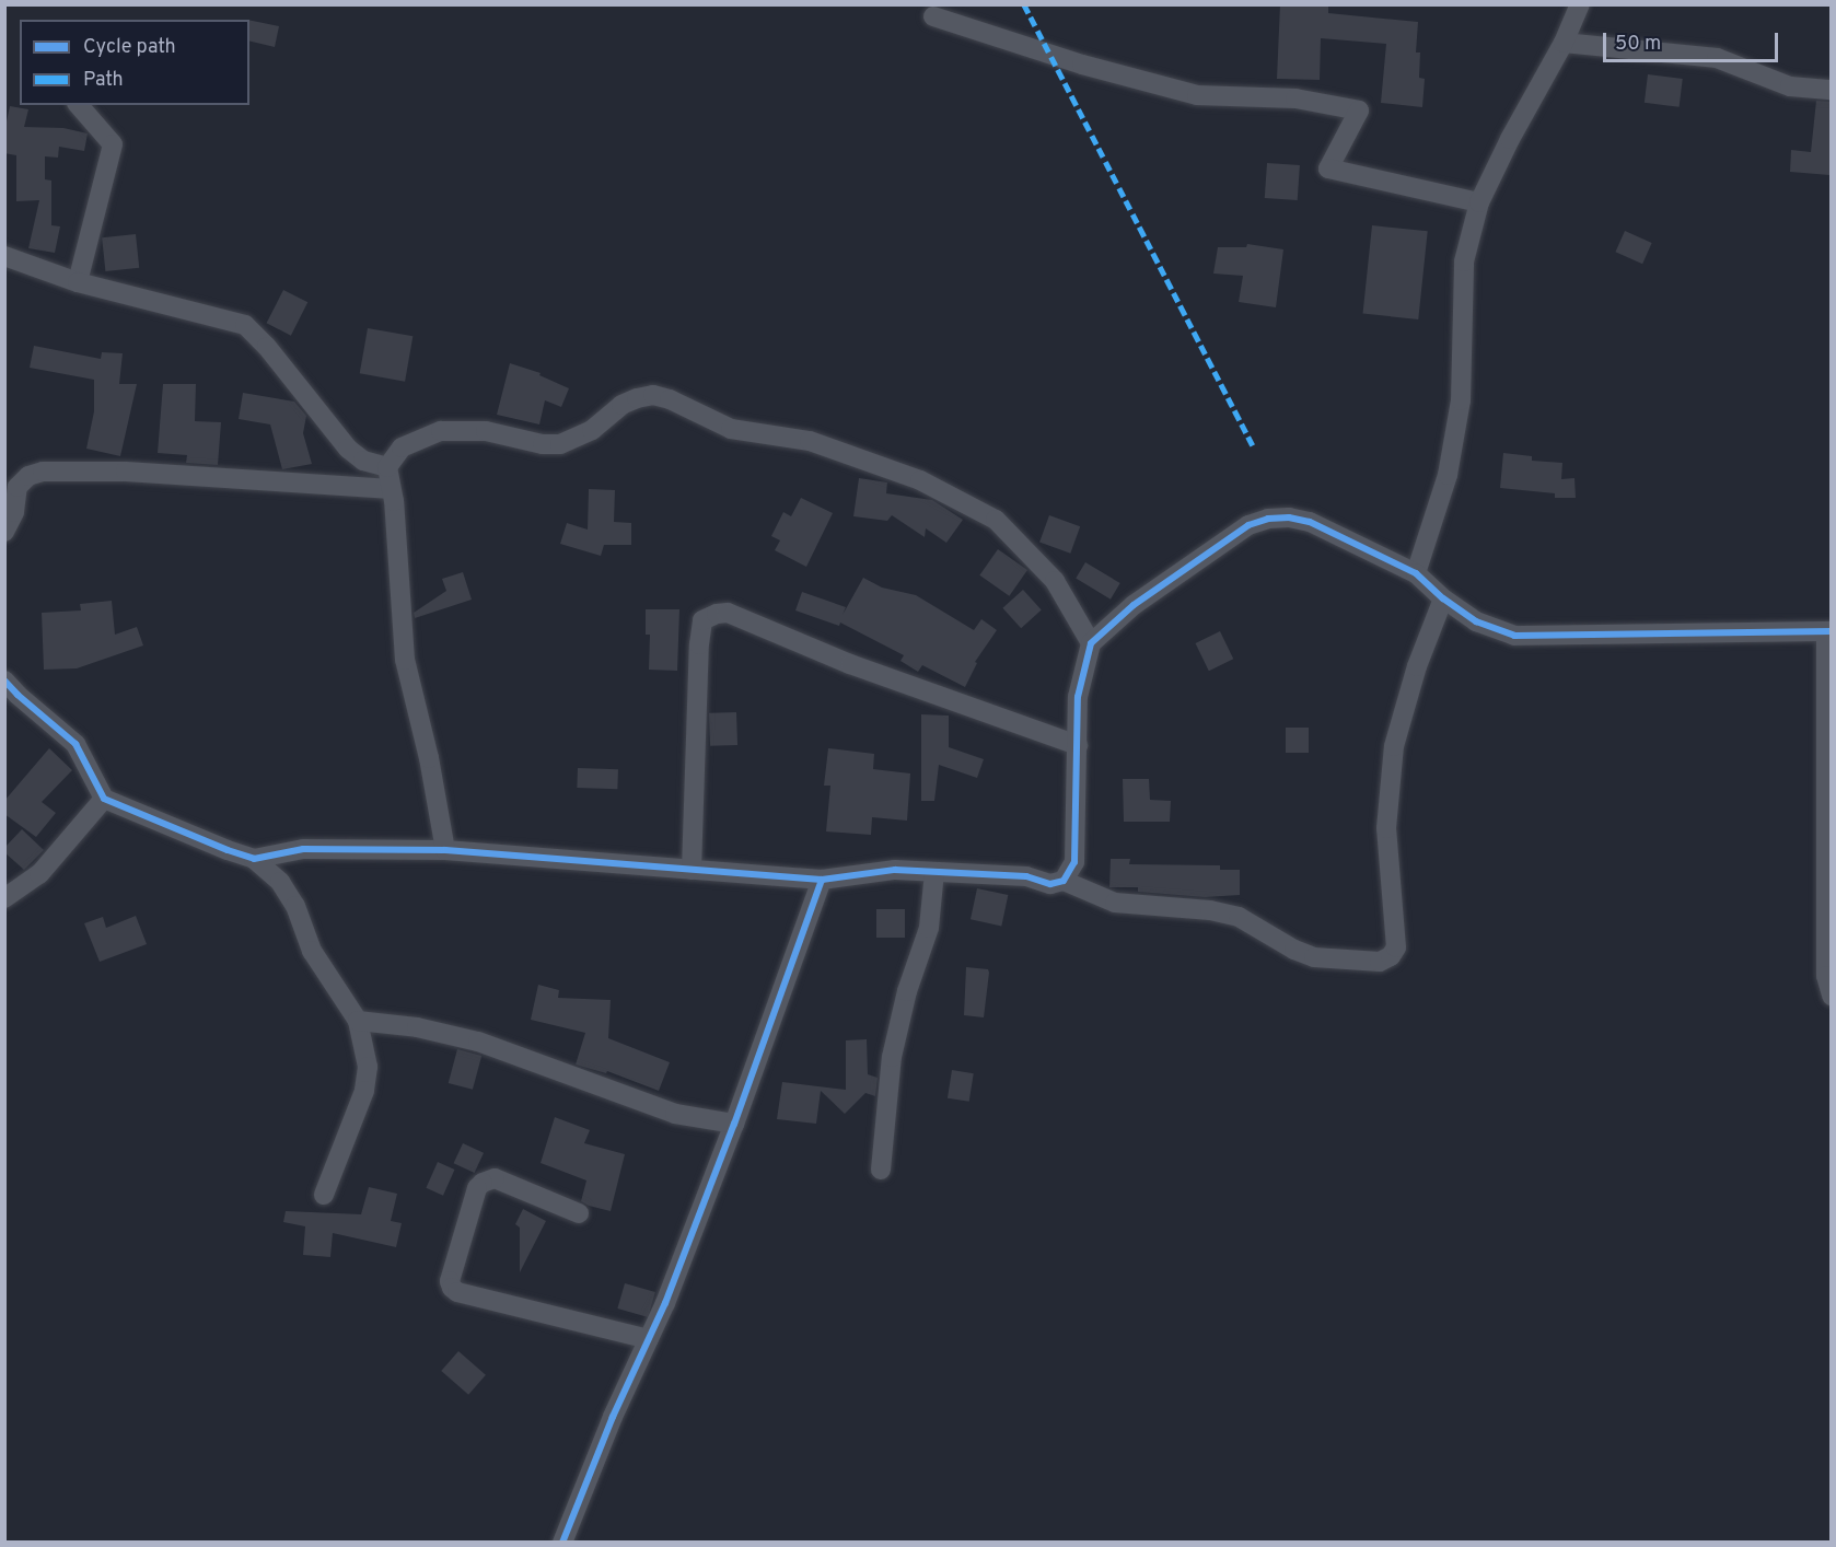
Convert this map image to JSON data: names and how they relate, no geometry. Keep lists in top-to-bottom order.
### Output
{
  "legend": ["Cycle path", "Path"],
  "scale_bar": "50 m"
}
